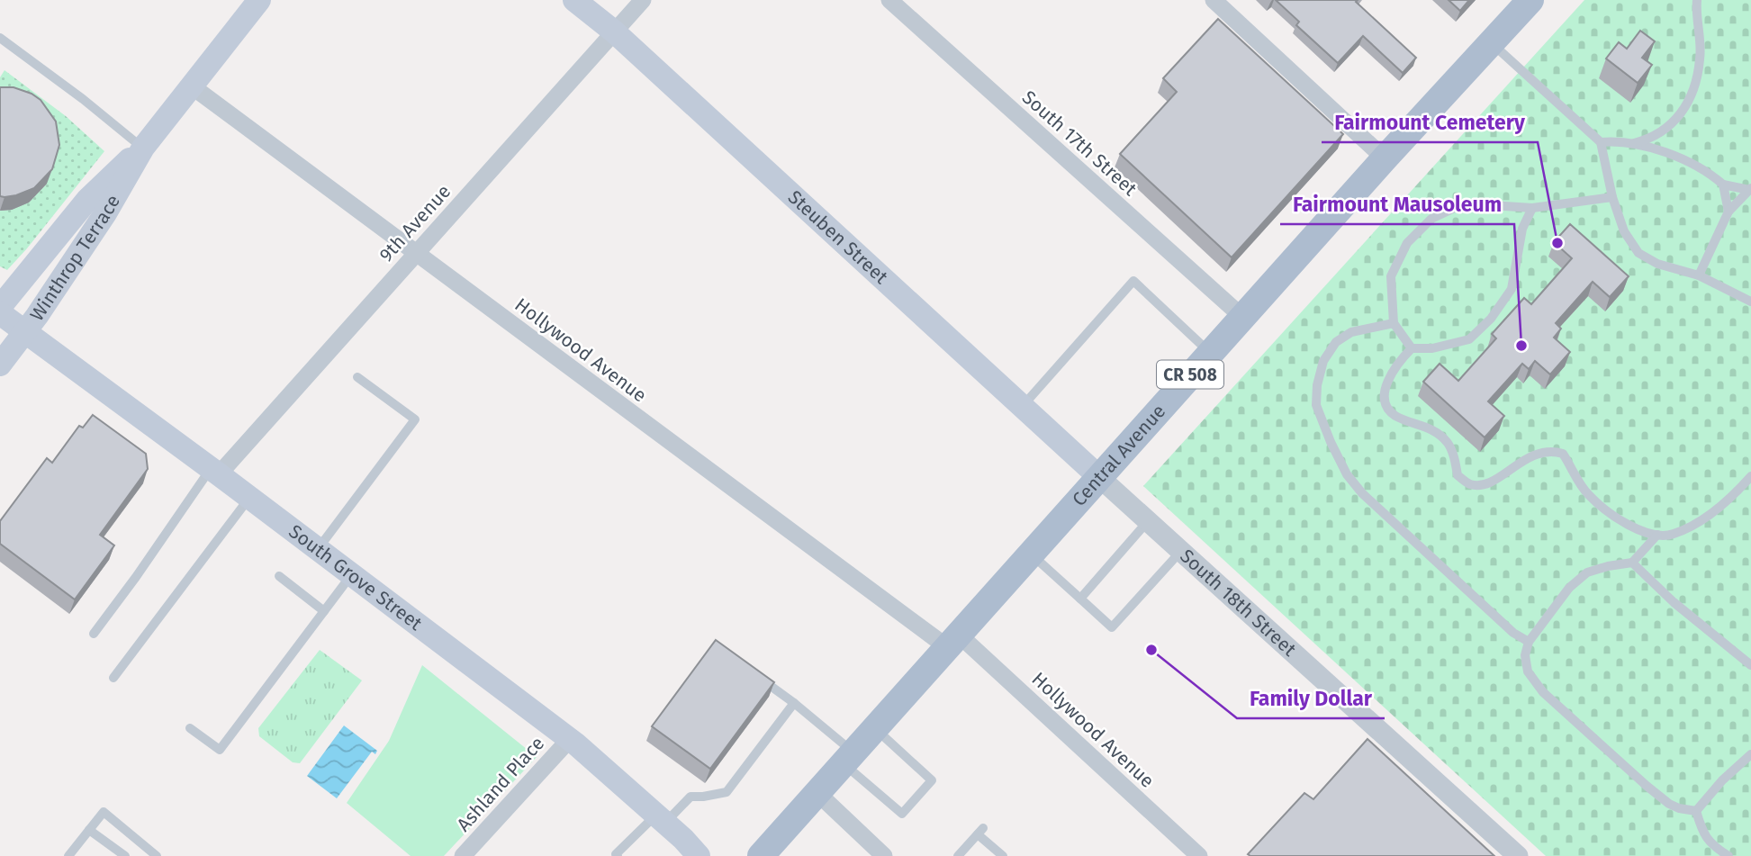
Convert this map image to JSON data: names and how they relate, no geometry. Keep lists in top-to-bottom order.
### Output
{
  "streets": {
    "main road": [
      "Steuben Street",
      "Winthrop Terrace",
      "CR 508",
      "Central Avenue",
      "South Grove Street"
    ],
    "street": [
      "South 17th Street",
      "9th Avenue",
      "Hollywood Avenue",
      "South 18th Street",
      "Ashland Place"
    ]
  },
  "crossings": [
    ["South 17th Street", "Central Avenue"],
    ["9th Avenue", "Steuben Street"],
    ["9th Avenue", "Hollywood Avenue"],
    ["9th Avenue", "South Grove Street"],
    ["Steuben Street", "Central Avenue"],
    ["Steuben Street", "South 18th Street"],
    ["Winthrop Terrace", "Hollywood Avenue"],
    ["Winthrop Terrace", "South Grove Street"],
    ["Hollywood Avenue", "Central Avenue"],
    ["Central Avenue", "South 18th Street"],
    ["South Grove Street", "Ashland Place"]
  ],
  "places": ["Fairmount Cemetery", "Fairmount Mausoleum", "Family Dollar"]
}
